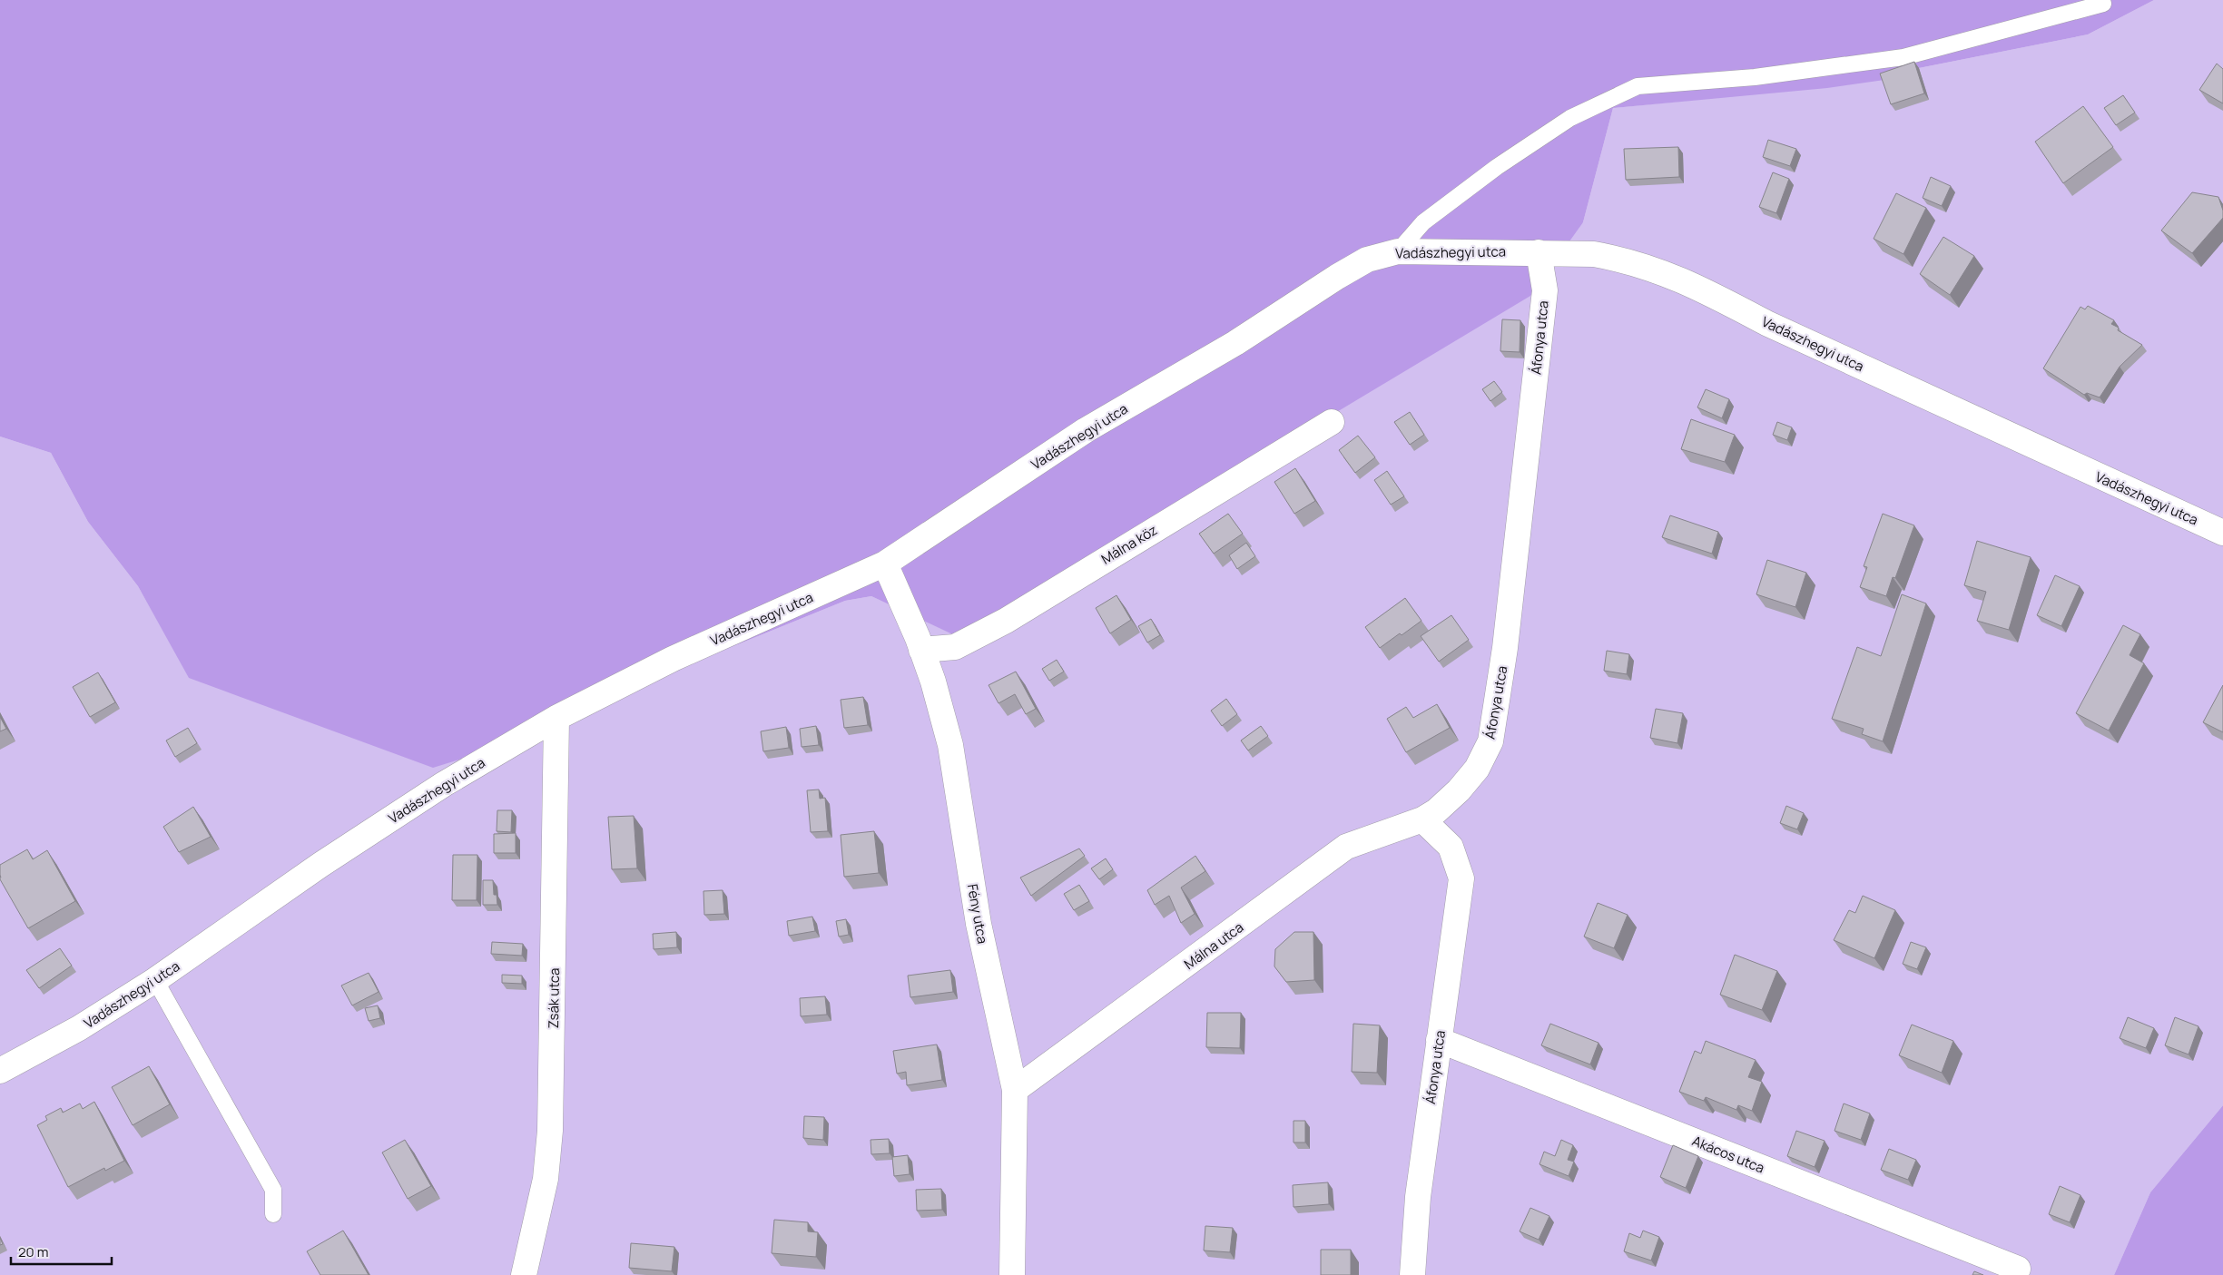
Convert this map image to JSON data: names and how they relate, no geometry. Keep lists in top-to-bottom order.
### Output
{
  "streets": {
    "street": [
      "Vadászhegyi utca",
      "Áfonya utca",
      "Málna köz",
      "Fény utca",
      "Málna utca",
      "Zsák utca",
      "Akácos utca"
    ]
  },
  "crossings": [
    ["Vadászhegyi utca", "Áfonya utca"],
    ["Vadászhegyi utca", "Fény utca"],
    ["Vadászhegyi utca", "Zsák utca"],
    ["Áfonya utca", "Málna utca"],
    ["Áfonya utca", "Akácos utca"],
    ["Málna köz", "Fény utca"],
    ["Fény utca", "Málna utca"]
  ],
  "scale_bar": "20 m"
}
